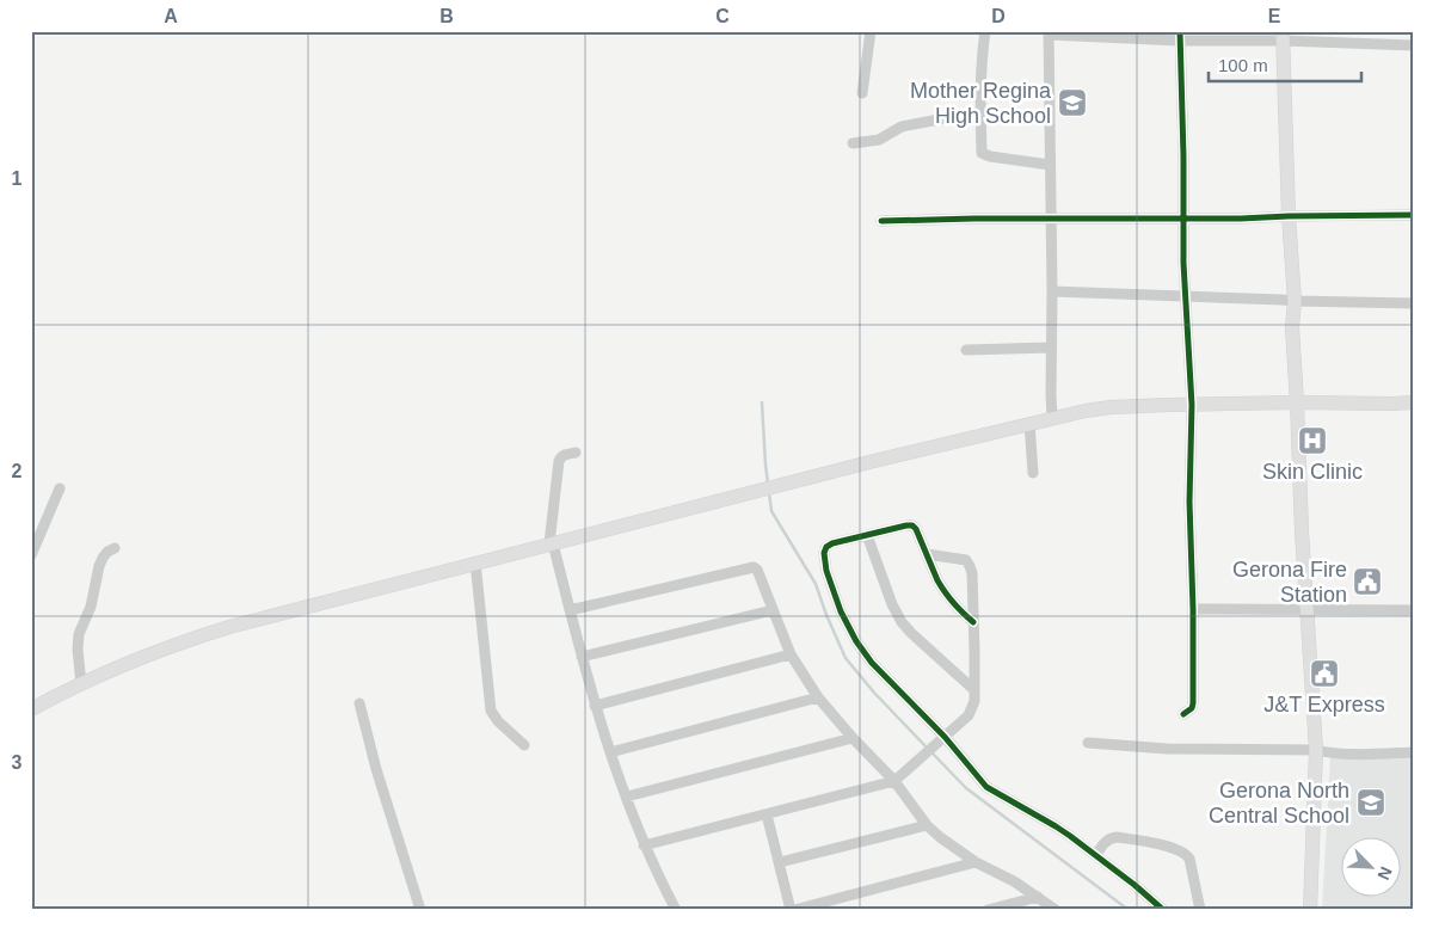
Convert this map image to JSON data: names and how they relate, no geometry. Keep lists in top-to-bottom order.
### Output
{
  "places": {
    "school or university": ["Mother Regina High School", "Gerona North Central School"],
    "hospital": ["Skin Clinic"],
    "public building": ["Gerona Fire Station", "J&T Express"]
  },
  "scale_bar": "100 m",
  "north": "bottom right",
  "grid": {
    "columns": [
      "A",
      "B",
      "C",
      "D",
      "E"
    ],
    "rows": ["1", "2", "3"]
  }
}
